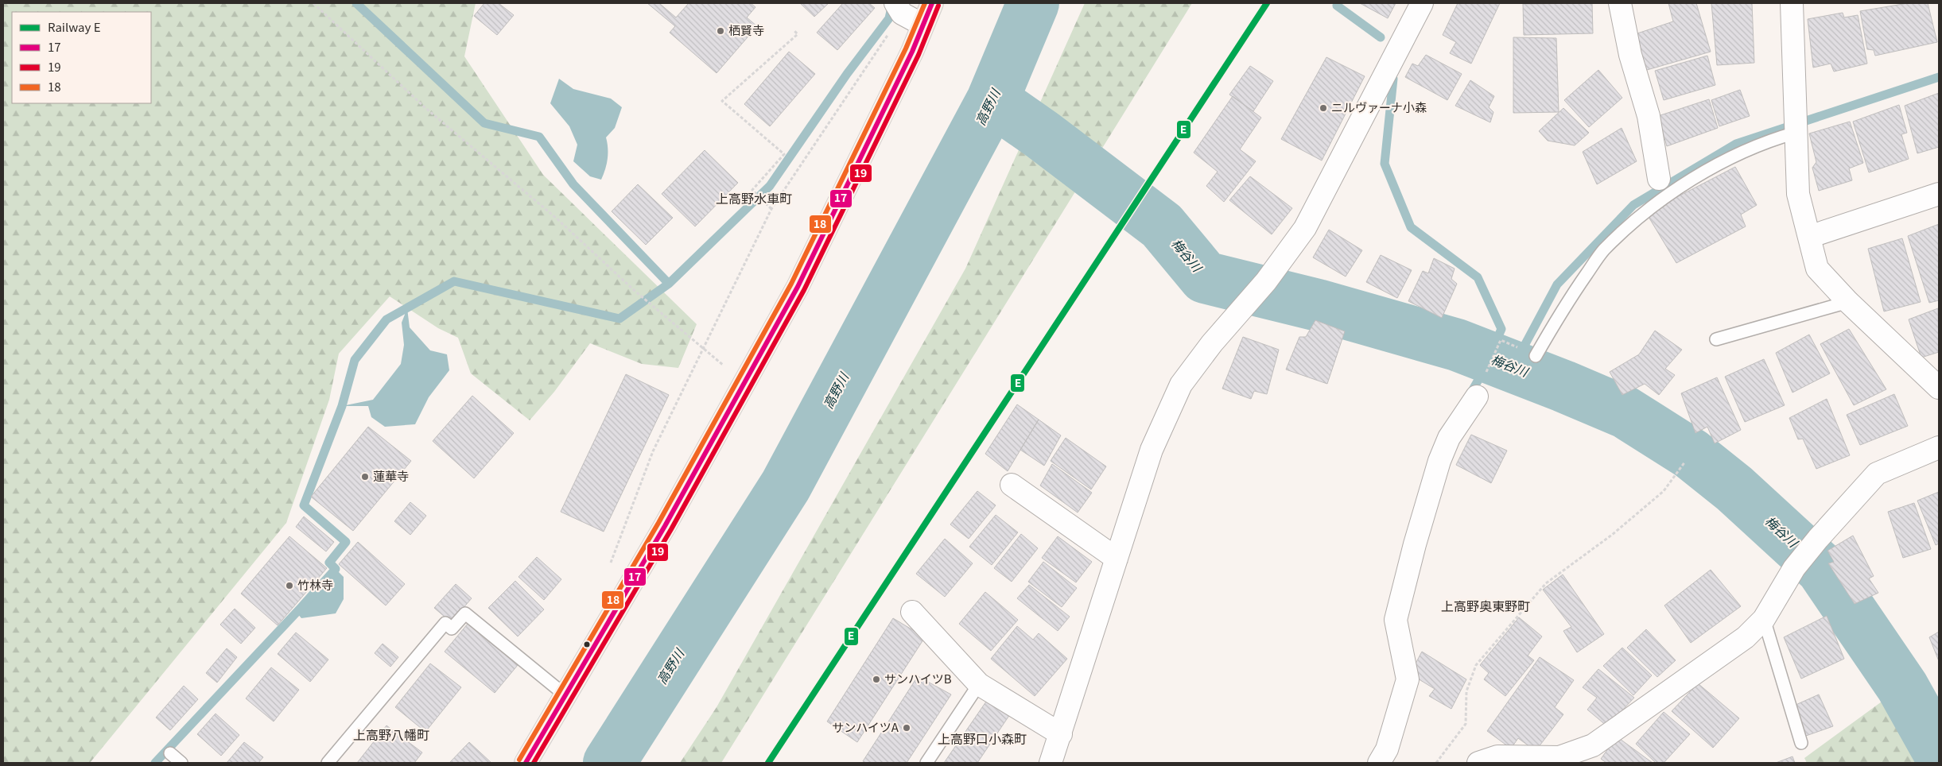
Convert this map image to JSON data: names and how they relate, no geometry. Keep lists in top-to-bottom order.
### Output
{
  "districts": [
    "上高野水車町",
    "上高野奥東野町",
    "上高野八幡町",
    "上高野口小森町"
  ],
  "water": ["高野川", "梅谷川"],
  "places": [
    "栖賢寺",
    "ニルヴァーナ小森",
    "蓮華寺",
    "竹林寺",
    "サンハイツB",
    "サンハイツA"
  ],
  "lines": [
    "rail line E",
    "transit line 17",
    "transit line 18",
    "transit line 19"
  ],
  "legend": [
    "Railway E",
    "17",
    "19",
    "18"
  ]
}
